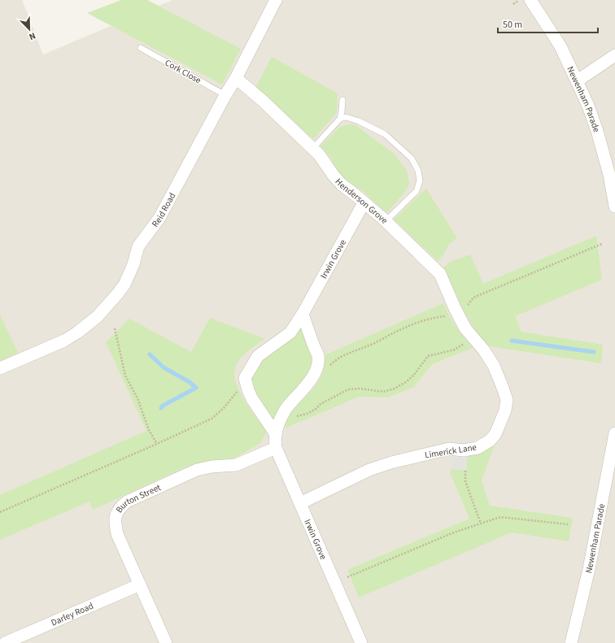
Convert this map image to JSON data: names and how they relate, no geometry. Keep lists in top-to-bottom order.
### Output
{
  "streets": {
    "street": [
      "Newenham Parade",
      "Henderson Grove",
      "Reid Road",
      "Irwin Grove",
      "Limerick Lane",
      "Burton Street",
      "Darley Road"
    ],
    "lane": ["Cork Close"]
  },
  "crossings": [
    ["Cork Close", "Reid Road"],
    ["Henderson Grove", "Reid Road"],
    ["Henderson Grove", "Irwin Grove"],
    ["Henderson Grove", "Limerick Lane"],
    ["Irwin Grove", "Limerick Lane"],
    ["Irwin Grove", "Burton Street"],
    ["Burton Street", "Darley Road"]
  ],
  "scale_bar": "50 m",
  "north": "bottom right"
}
